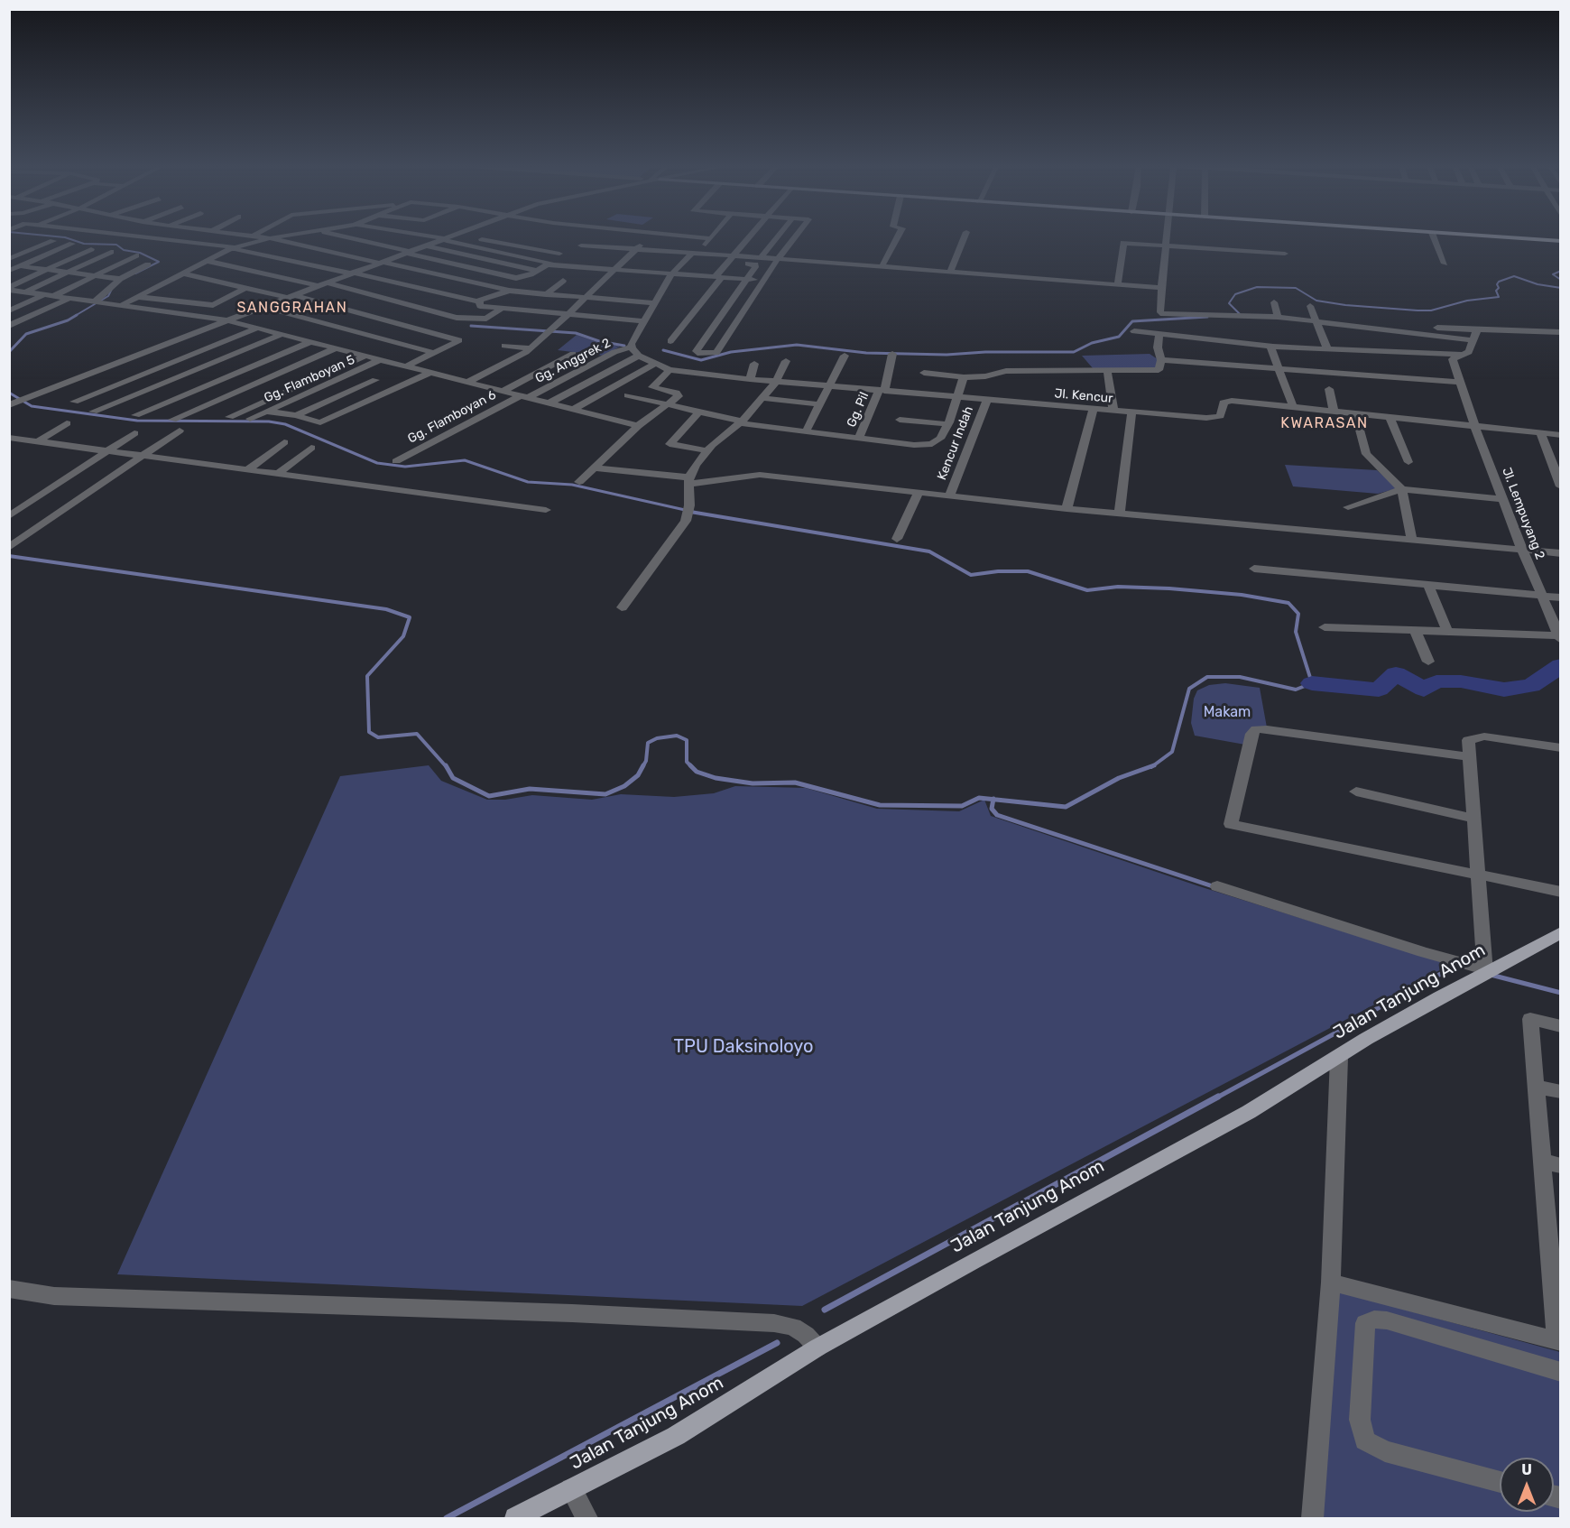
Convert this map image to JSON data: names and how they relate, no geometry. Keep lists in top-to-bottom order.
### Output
{
  "streets": {
    "main road": ["Jalan Tanjung Anom"],
    "street": [
      "Gg. Anggrek 2",
      "Gg. Flamboyan 5",
      "Jl. Kencur",
      "Gg. Pil",
      "Gg. Flamboyan 6",
      "Kencur Indah",
      "Jl. Lempuyang 2"
    ]
  },
  "crossings": [
    ["Gg. Anggrek 2", "Jl. Kencur"],
    ["Gg. Anggrek 2", "Gg. Flamboyan 6"],
    ["Jl. Kencur", "Gg. Pil"],
    ["Jl. Kencur", "Kencur Indah"],
    ["Jl. Kencur", "Jl. Lempuyang 2"]
  ],
  "districts": ["SANGGRAHAN", "KWARASAN"],
  "parks": ["Makam", "TPU Daksinoloyo"],
  "north": "top"
}
